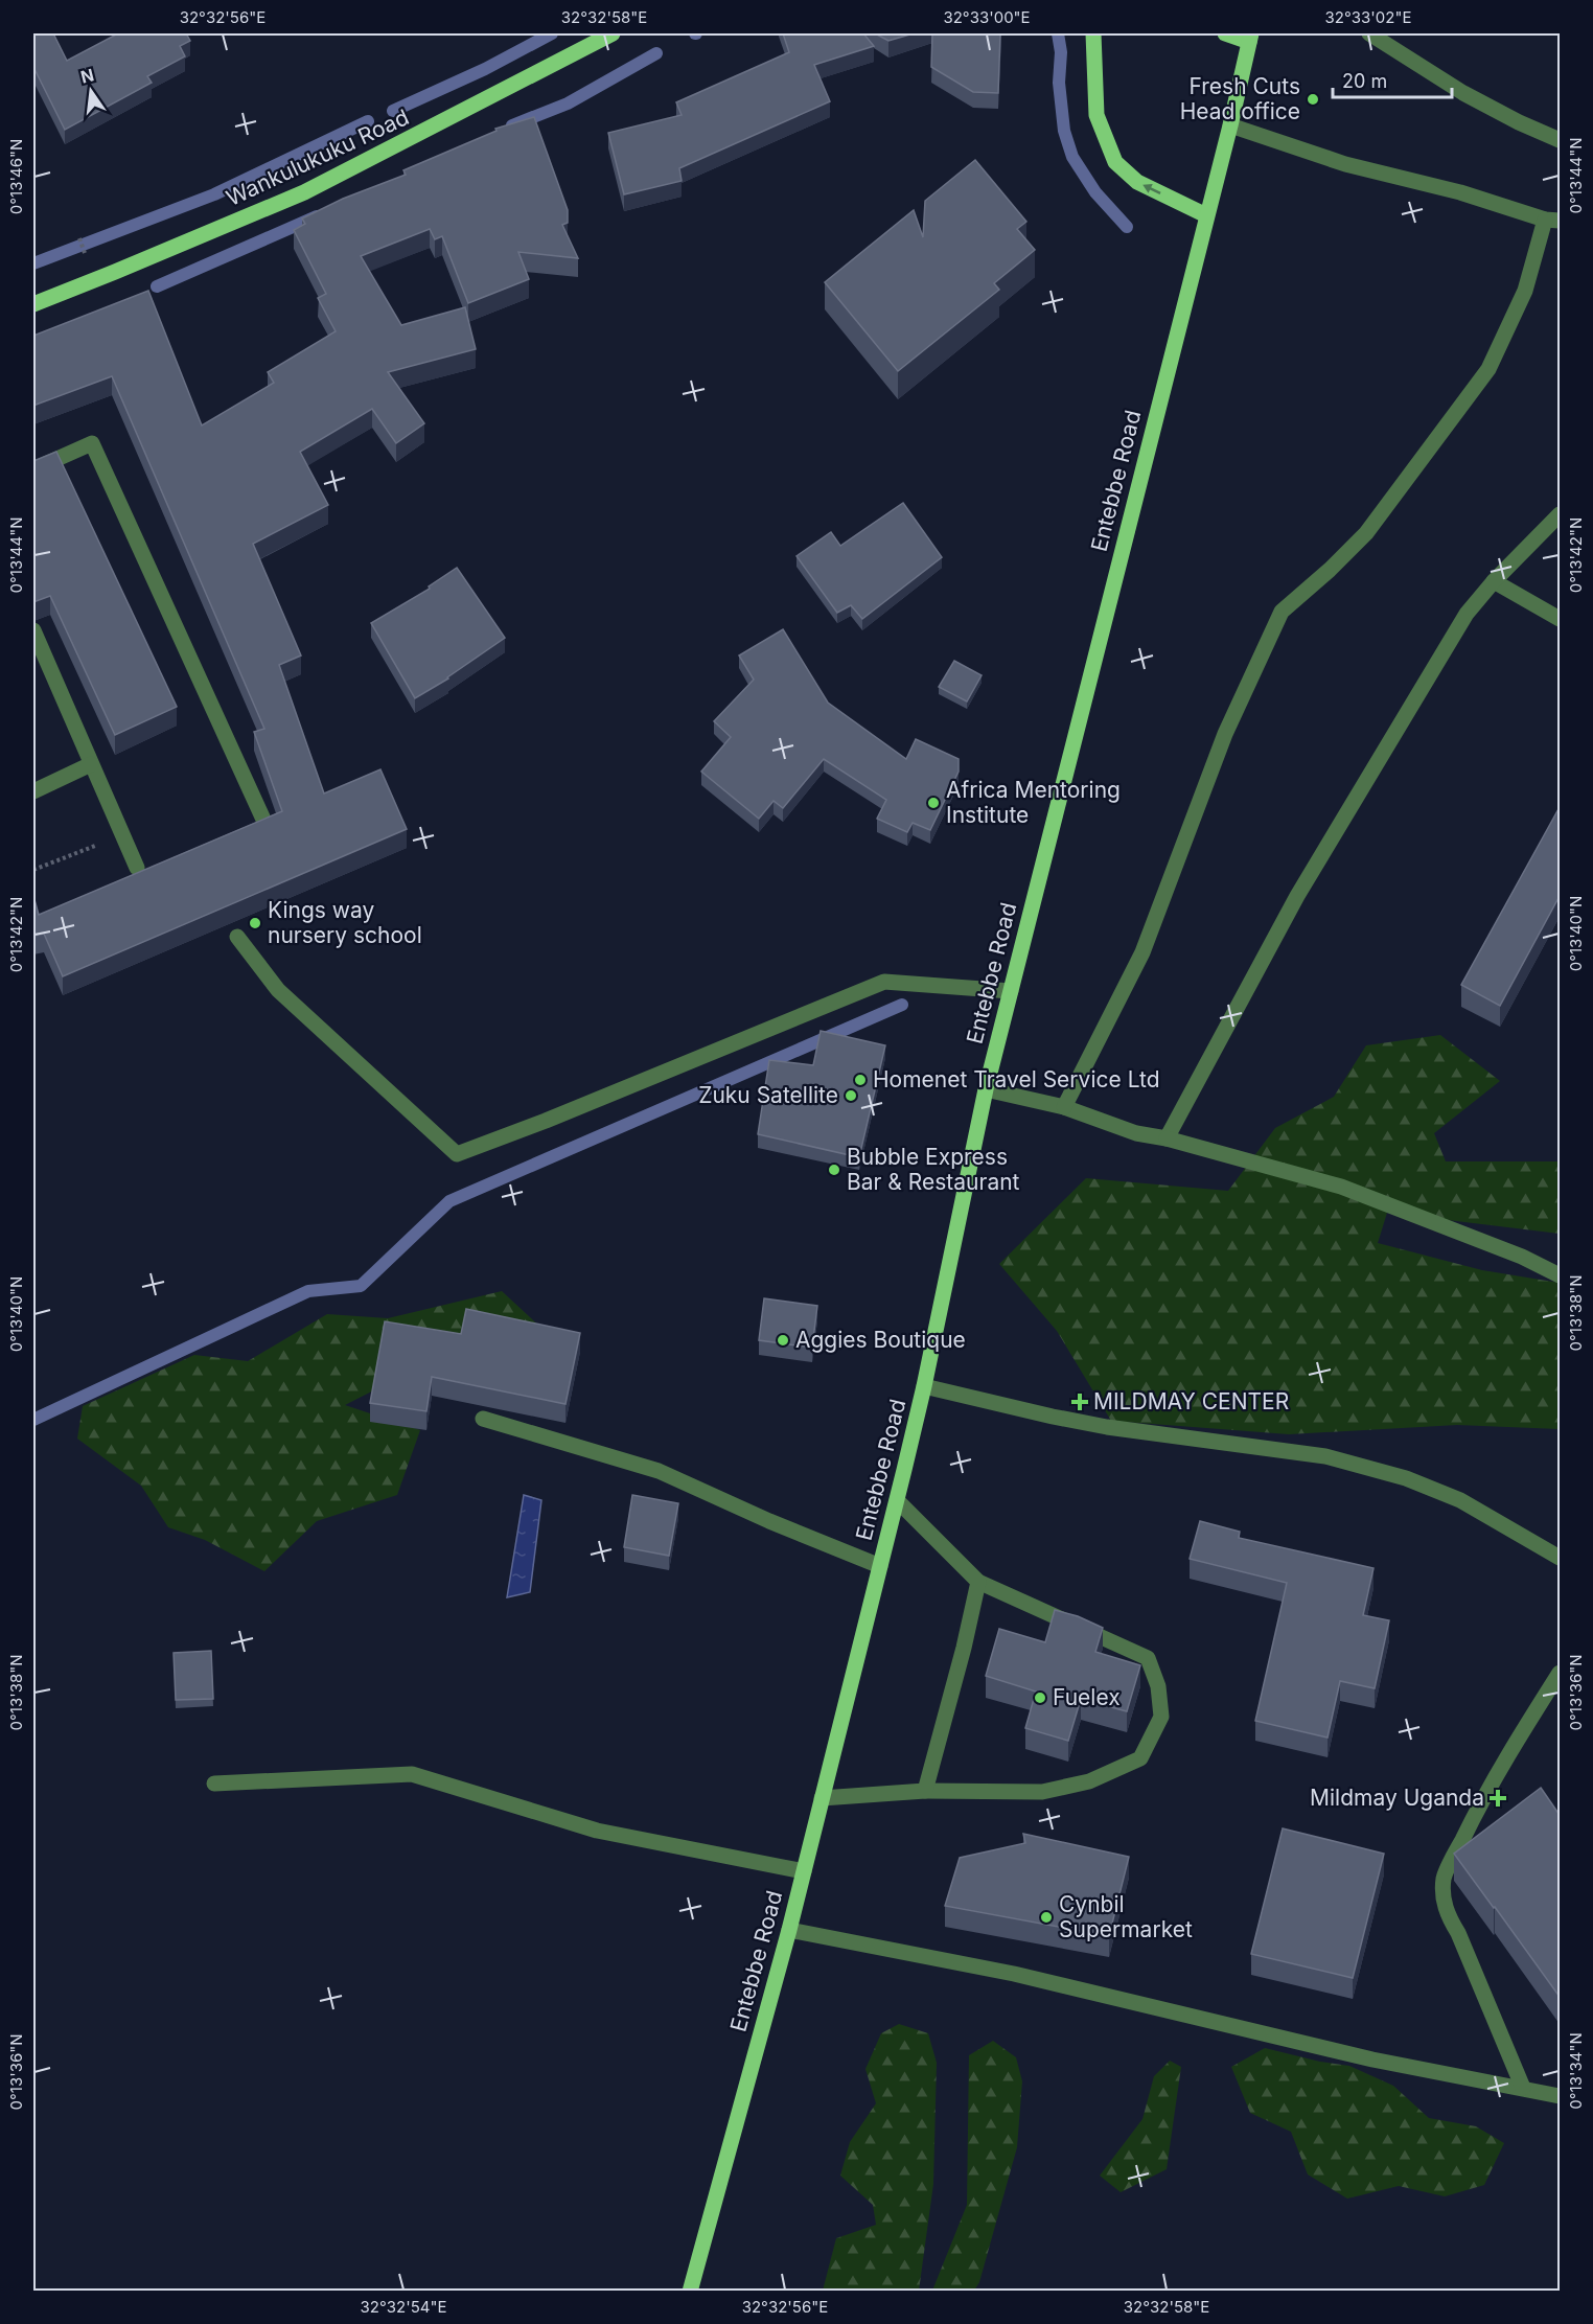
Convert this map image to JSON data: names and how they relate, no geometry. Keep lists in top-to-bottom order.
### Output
{
  "streets": {
    "main road": ["Wankulukuku Road", "Entebbe Road"]
  },
  "places": {
    "other": [
      "Fresh Cuts Head office",
      "Africa Mentoring Institute",
      "Kings way nursery school",
      "Homenet Travel Service Ltd",
      "Zuku Satellite",
      "Bubble Express Bar & Restaurant",
      "Aggies Boutique",
      "Fuelex",
      "Cynbil Supermarket"
    ],
    "health": ["MILDMAY CENTER", "Mildmay Uganda"]
  },
  "scale_bar": "20 m",
  "north": "top",
  "coordinates": [
    "32°32'56\"E",
    "32°32'58\"E",
    "32°33'00\"E",
    "32°33'02\"E",
    "0°13'44\"N",
    "0°13'46\"N",
    "0°13'42\"N",
    "0°13'40\"N",
    "0°13'38\"N",
    "0°13'36\"N",
    "0°13'34\"N",
    "32°32'54\"E"
  ]
}
